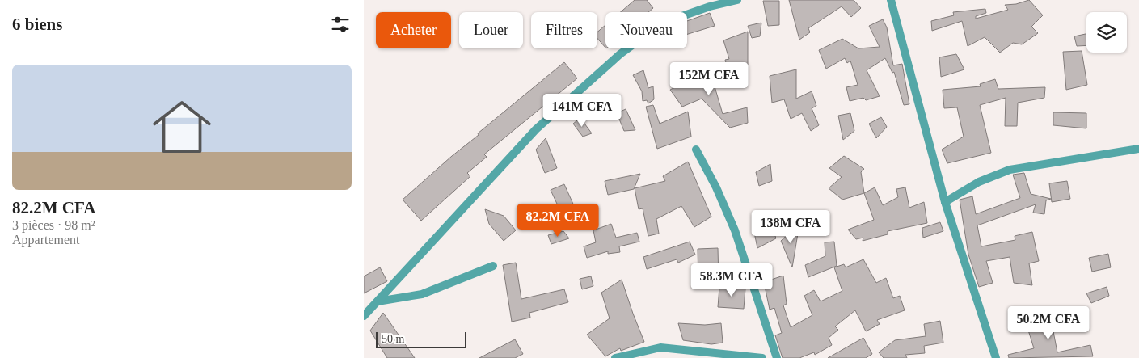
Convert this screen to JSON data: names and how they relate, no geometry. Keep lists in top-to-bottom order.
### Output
{
  "scale_bar": "50 m",
  "page": {
    "heading": "6 biens",
    "chip": [
      "Acheter",
      "Louer",
      "Filtres",
      "Nouveau"
    ],
    "list": [
      {
        "name": "82.2M CFA",
        "note": "3 pièces · 98 m² · Appartement"
      }
    ],
    "price": [
      "152M CFA",
      "141M CFA",
      "82.2M CFA",
      "138M CFA",
      "58.3M CFA",
      "50.2M CFA"
    ],
    "scale": "50 m"
  }
}
